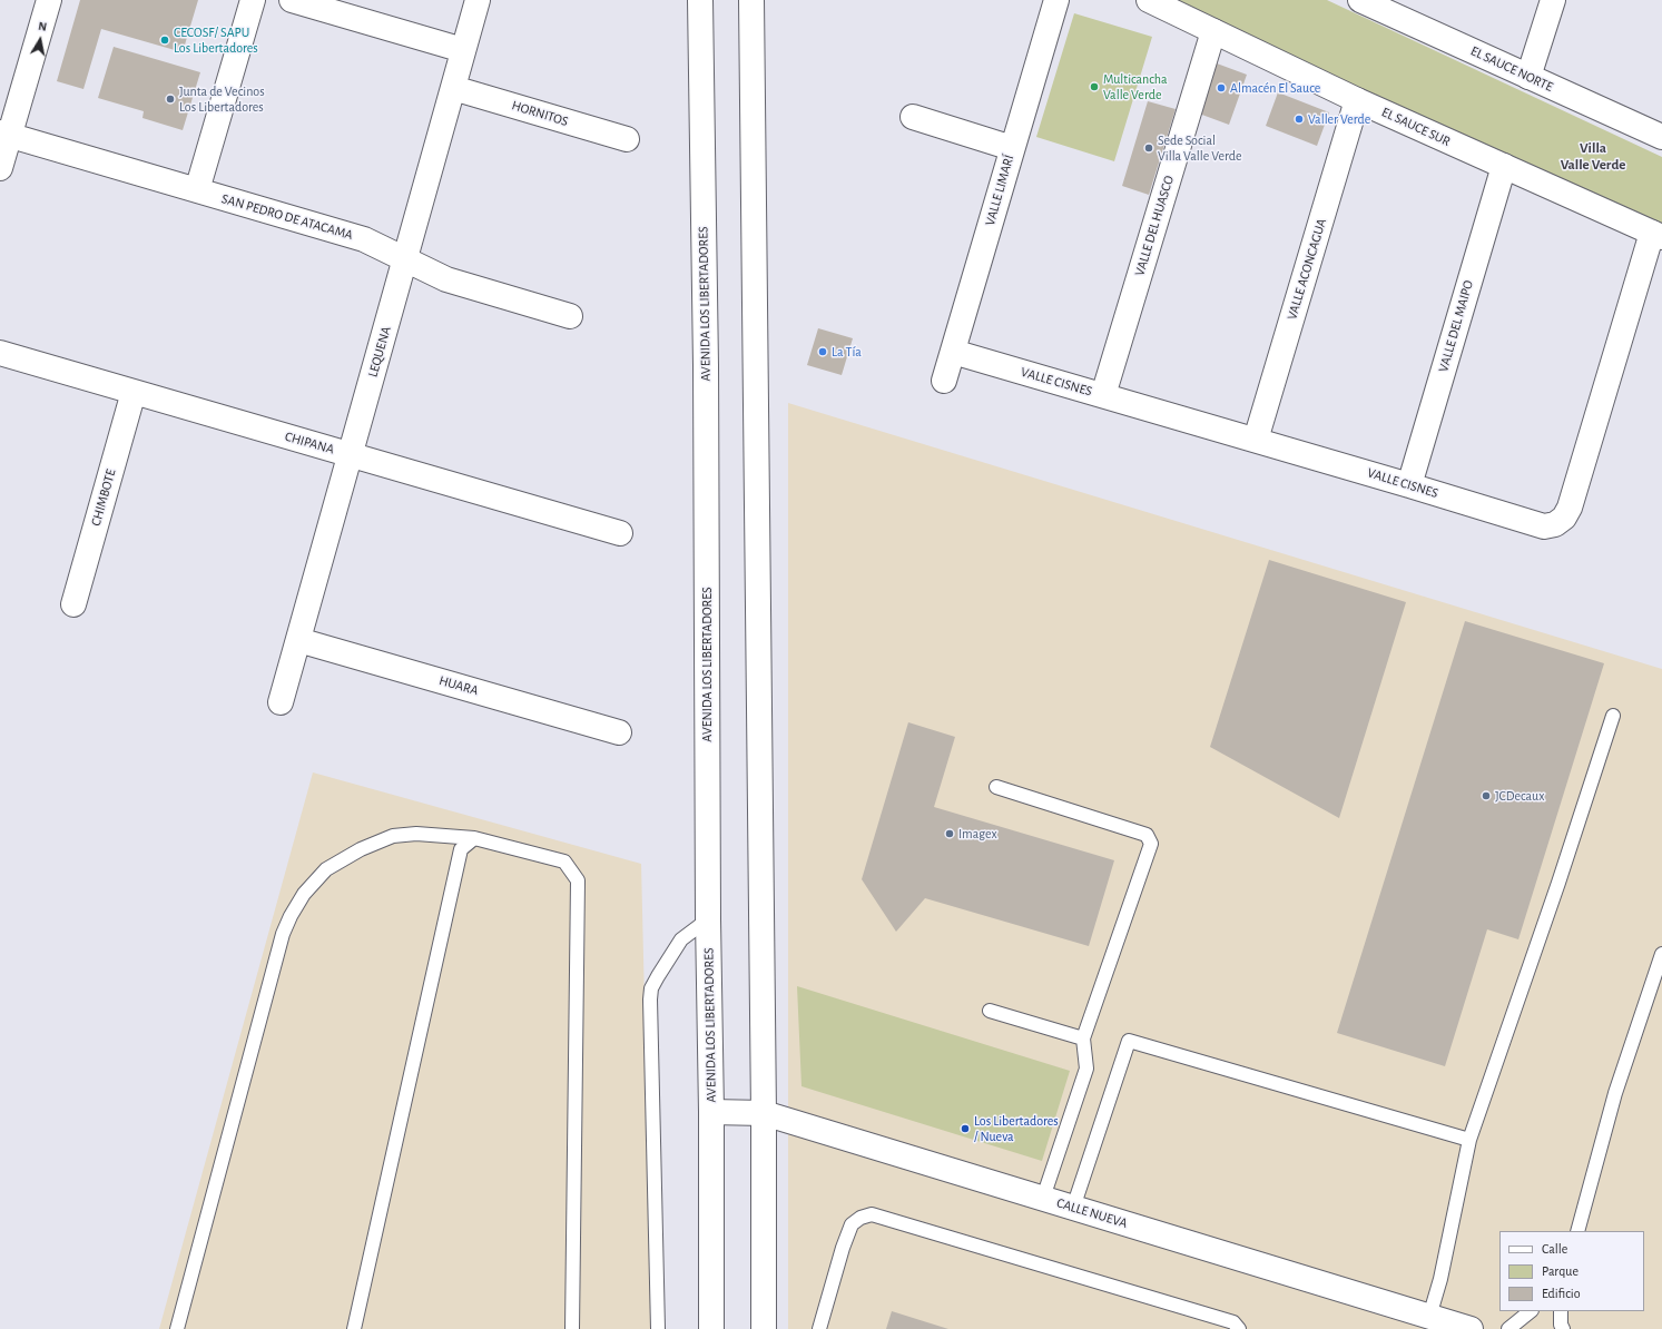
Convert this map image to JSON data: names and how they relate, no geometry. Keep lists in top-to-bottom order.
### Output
{
  "streets": {
    "street": [
      "EL SAUCE NORTE",
      "HORNITOS",
      "EL SAUCE SUR",
      "VALLE LIMARÍ",
      "SAN PEDRO DE ATACAMA",
      "VALLE DEL HUASCO",
      "VALLE ACONCAGUA",
      "AVENIDA LOS LIBERTADORES",
      "VALLE DEL MAIPO",
      "LEQUENA",
      "VALLE CISNES",
      "CHIPANA",
      "CHIMBOTE",
      "HUARA",
      "CALLE NUEVA"
    ]
  },
  "crossings": [
    ["HORNITOS", "LEQUENA"],
    ["EL SAUCE SUR", "VALLE DEL HUASCO"],
    ["EL SAUCE SUR", "VALLE ACONCAGUA"],
    ["EL SAUCE SUR", "VALLE DEL MAIPO"],
    ["EL SAUCE SUR", "VALLE CISNES"],
    ["VALLE LIMARÍ", "VALLE CISNES"],
    ["SAN PEDRO DE ATACAMA", "LEQUENA"],
    ["VALLE DEL HUASCO", "VALLE CISNES"],
    ["VALLE ACONCAGUA", "VALLE CISNES"],
    ["AVENIDA LOS LIBERTADORES", "CALLE NUEVA"],
    ["VALLE DEL MAIPO", "VALLE CISNES"],
    ["LEQUENA", "CHIPANA"],
    ["LEQUENA", "HUARA"],
    ["CHIPANA", "CHIMBOTE"]
  ],
  "districts": ["Villa Valle Verde"],
  "places": [
    "CECOSF/ SAPU Los Libertadores",
    "Multicancha Valle Verde",
    "Almacén El Sauce",
    "Junta de Vecinos Los Libertadores",
    "Valler Verde",
    "Sede Social Villa Valle Verde",
    "La Tía",
    "JCDecaux",
    "Imagex",
    "Los Libertadores / Nueva"
  ],
  "legend": ["Calle", "Parque", "Edificio"],
  "north": "top"
}
